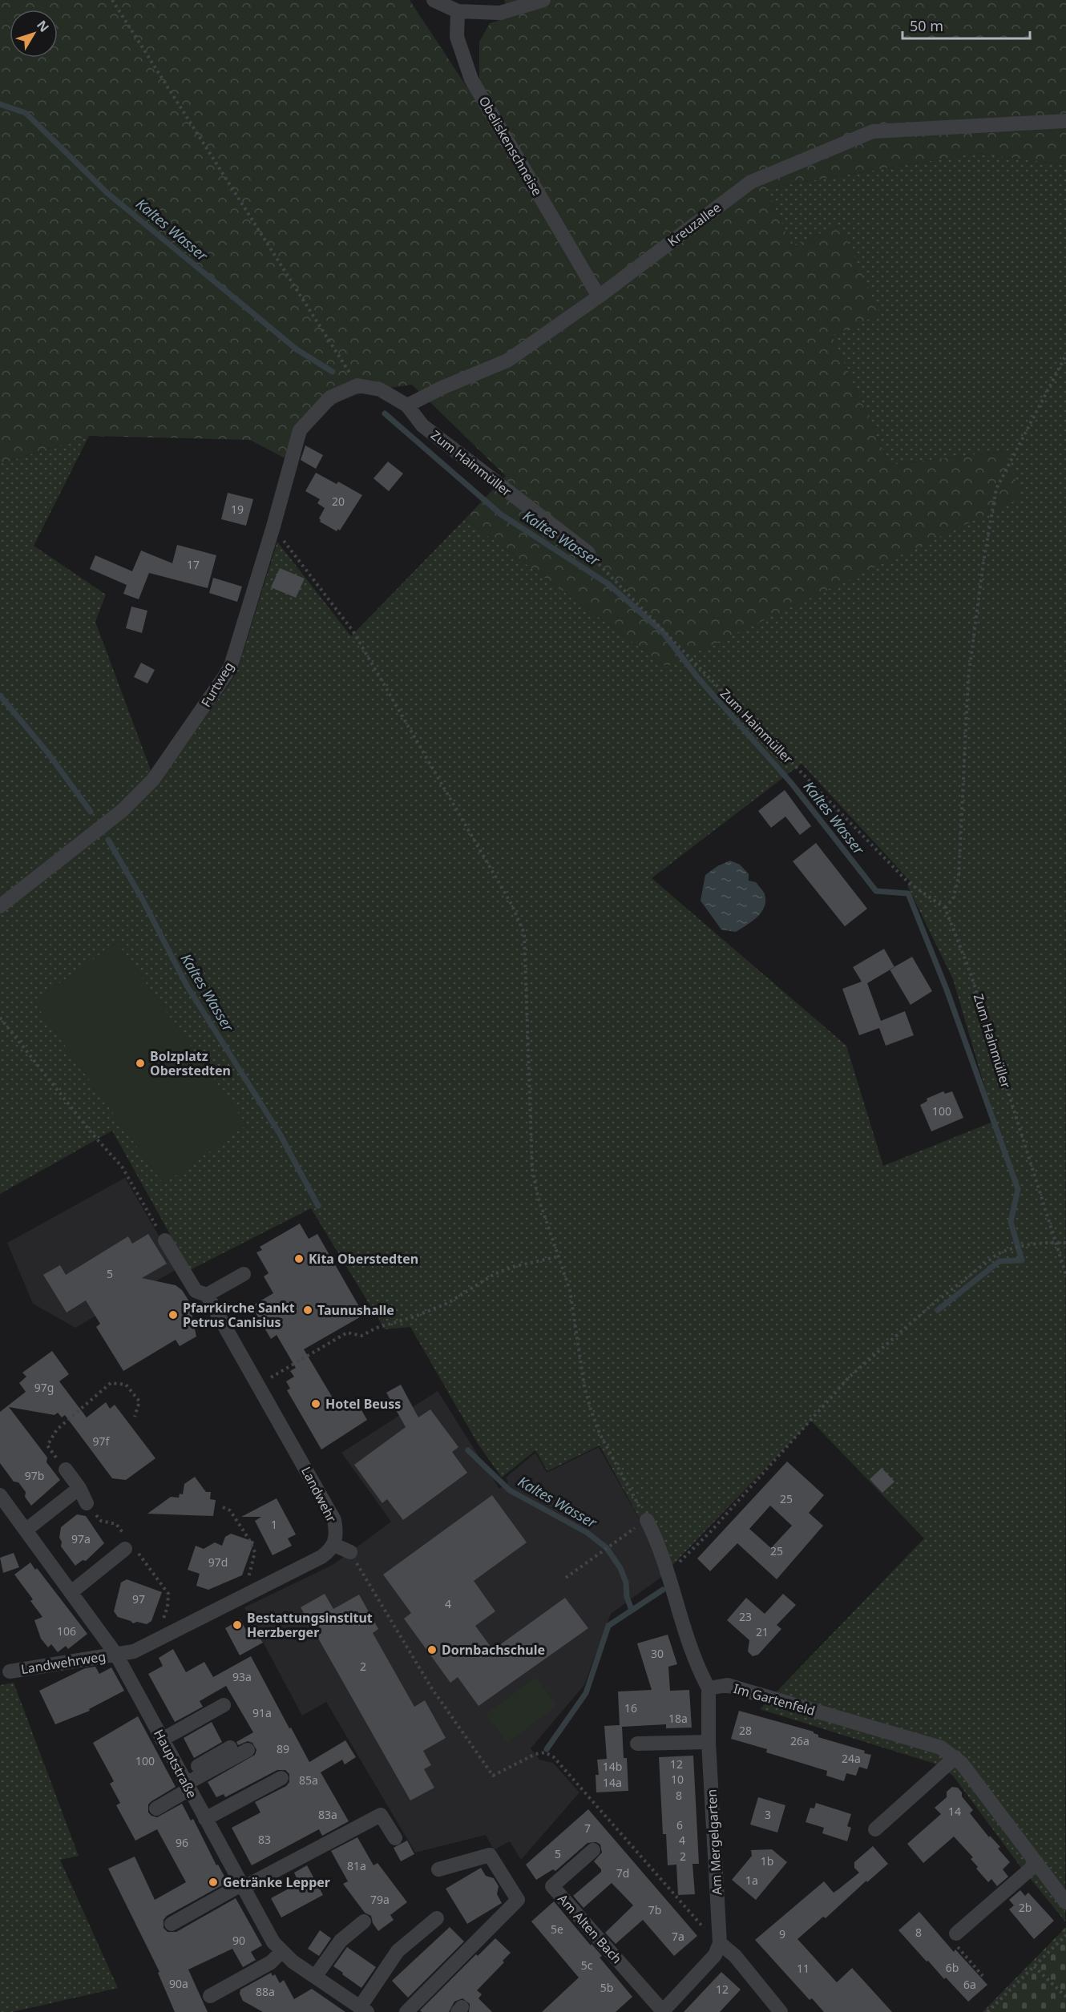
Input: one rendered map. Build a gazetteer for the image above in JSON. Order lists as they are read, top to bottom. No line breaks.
{"streets":{"street":["Obeliskenschneise","Kreuzallee","Zum Hainmüller","Furtweg","Landwehr","Landwehrweg","Im Gartenfeld","Hauptstraße","Am Mergelgarten","Am Alten Bach"]},"crossings":[["Obeliskenschneise","Kreuzallee"],["Kreuzallee","Zum Hainmüller"],["Landwehrweg","Hauptstraße"],["Im Gartenfeld","Am Mergelgarten"],["Am Mergelgarten","Am Alten Bach"]],"water":["Kaltes Wasser"],"places":["Bolzplatz Oberstedten","Kita Oberstedten","Taunushalle","Pfarrkirche Sankt Petrus Canisius","Hotel Beuss","Bestattungsinstitut Herzberger","Dornbachschule","Getränke Lepper"],"house_numbers":["20","19","17","100","5","97g","97f","97b","25","1","97a","25","97d","97","4","23","106","21","30","2","93a","16","91a","18a","28","26a","89","24a","100","12","14b","10","85a","14a","8","14","83a","3","6","7","83","4","96","5","2","1b","81a","7d","1a","79a","2b","7b","5e","8","9","7a","90","5c","6b","11","90a","6a","5b","12","88a"],"scale_bar":"50 m","north":"top right"}
